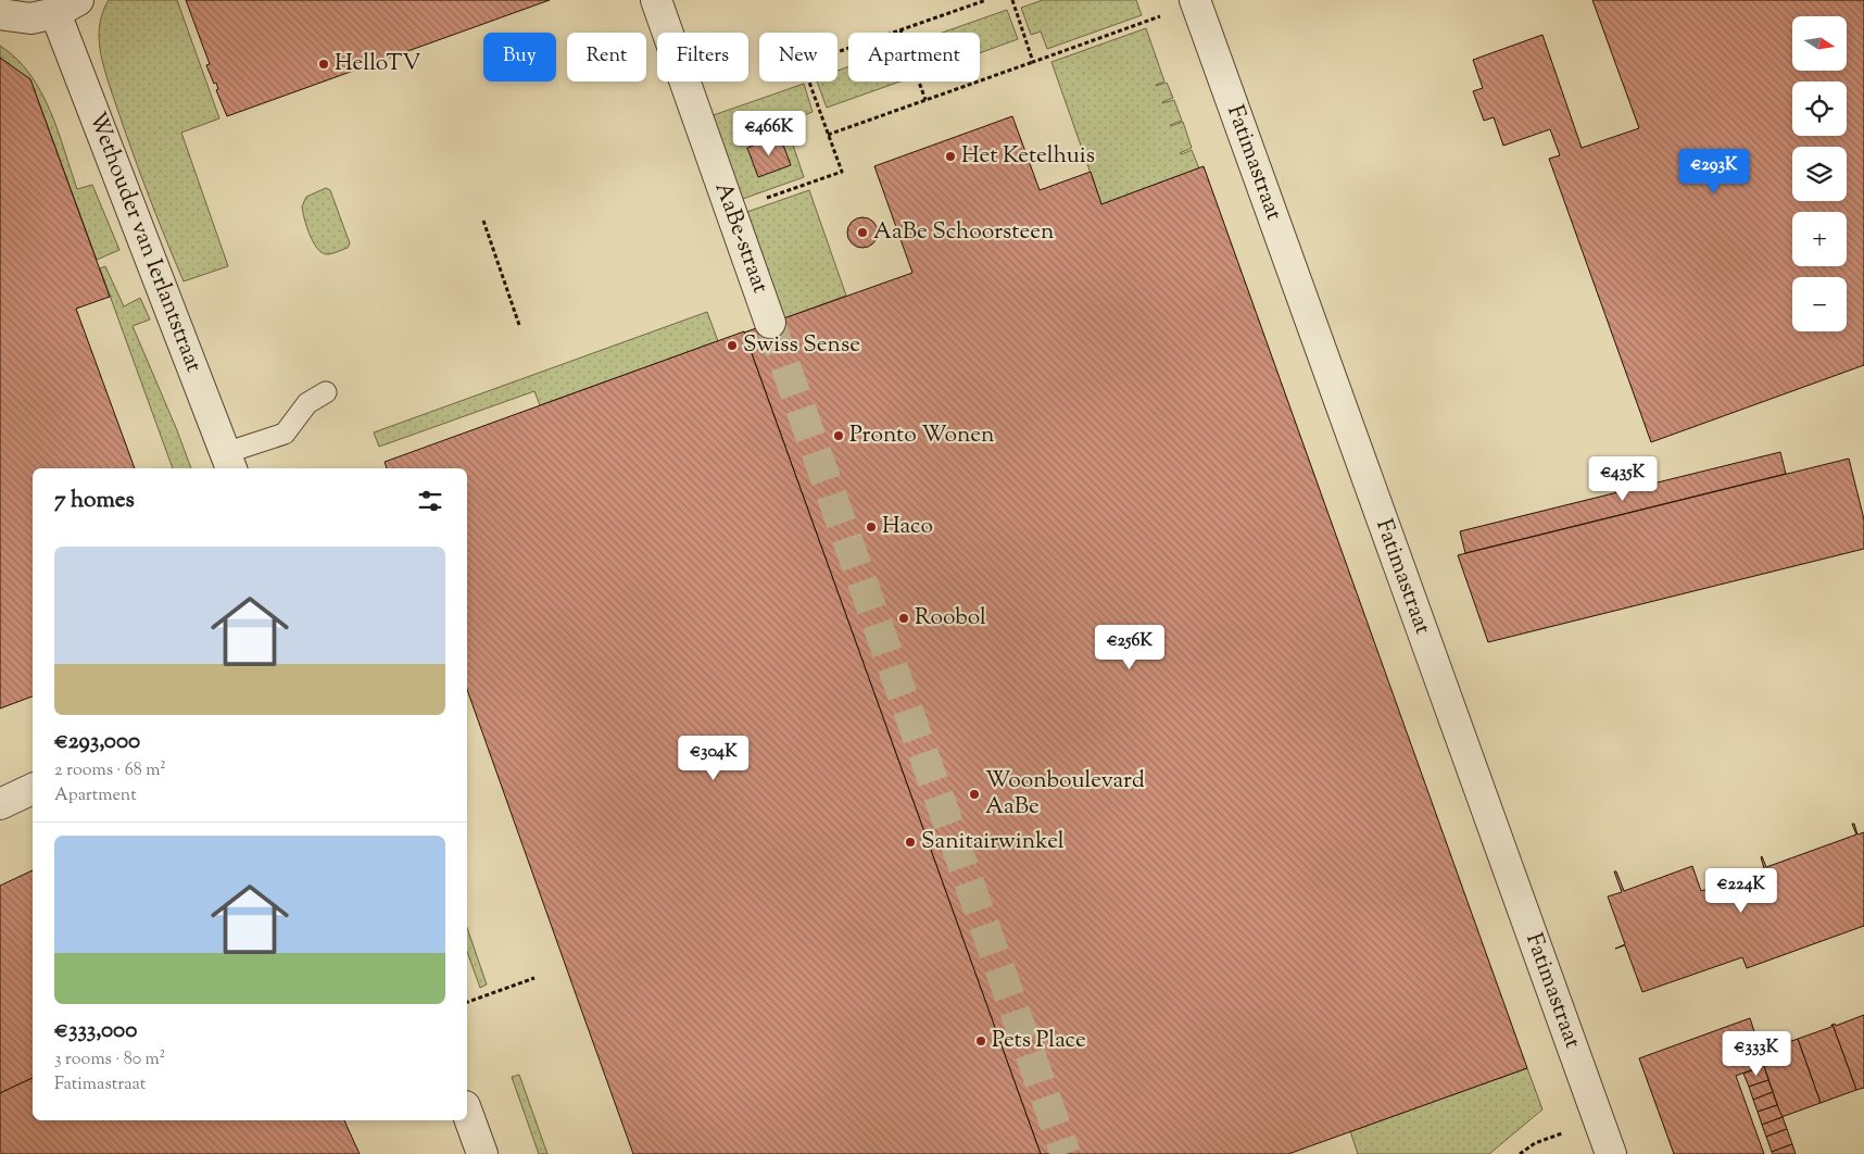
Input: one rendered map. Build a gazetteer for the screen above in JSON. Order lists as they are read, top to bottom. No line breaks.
{"streets":{"street":["Fatimastraat","AaBe-straat","Wethouder van Ierlantstraat"]},"places":["HelloTV","Het Ketelhuis","AaBe Schoorsteen","Swiss Sense","Pronto Wonen","Haco","Roobol","Woonboulevard AaBe","Sanitairwinkel","Pets Place"],"north":"right","page":{"map_buttons":["+","−"],"chip":["Buy","Rent","Filters","New","Apartment"],"price":["€466K","€293K","€435K","€256K","€304K","€224K","€333K"],"heading":"7 homes","list":[{"name":"€293,000","note":"2 rooms · 68 m² · Apartment"},{"name":"€333,000","note":"3 rooms · 80 m² · Fatimastraat"}]}}
